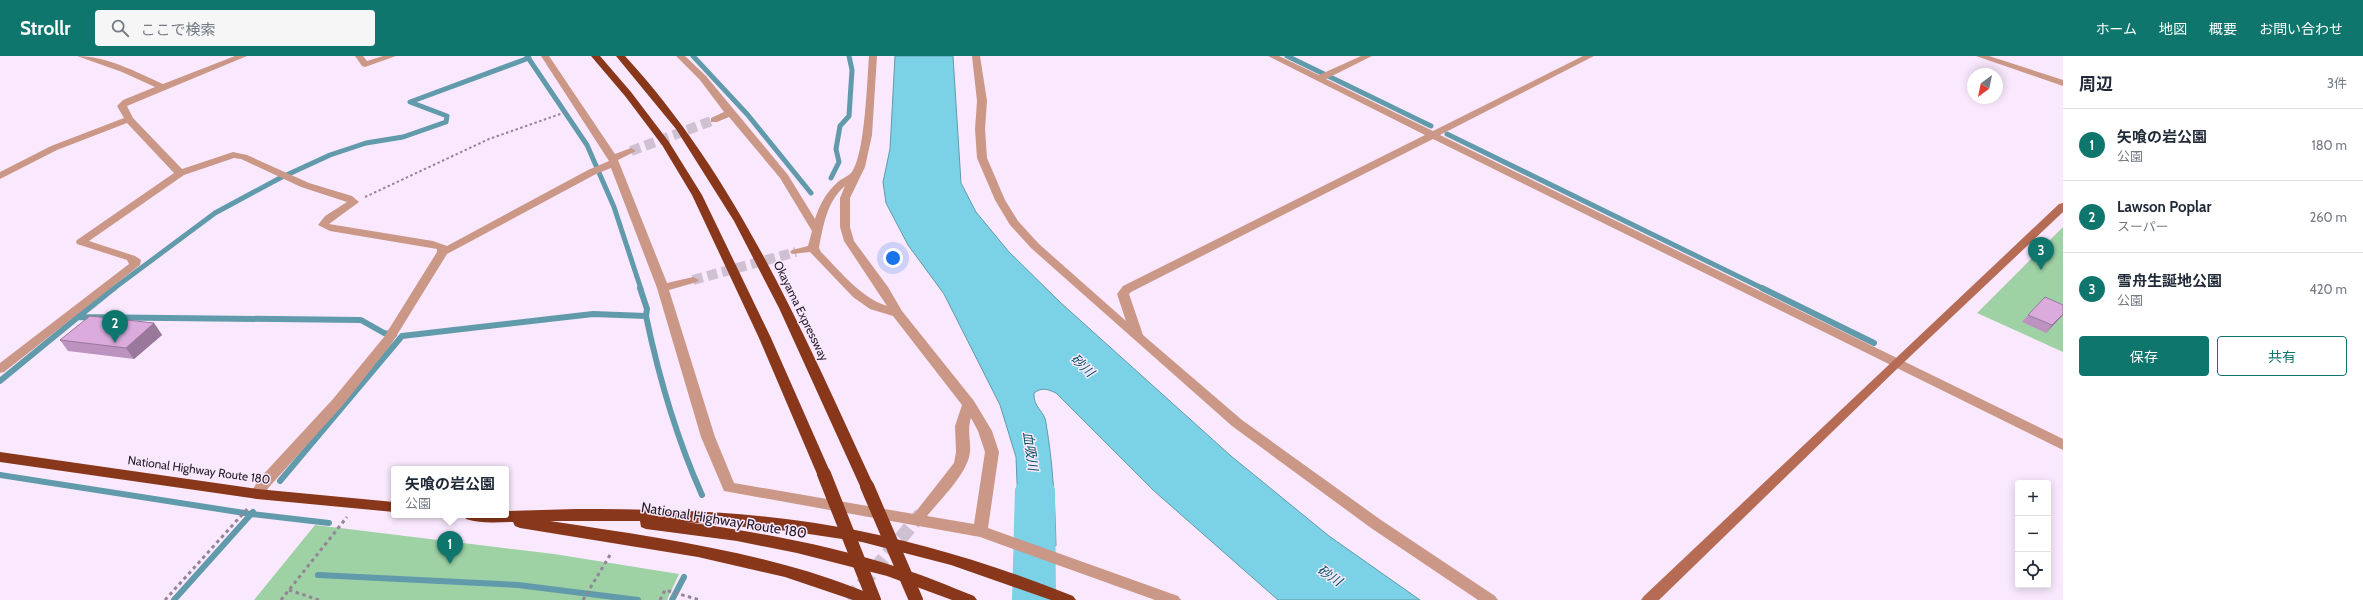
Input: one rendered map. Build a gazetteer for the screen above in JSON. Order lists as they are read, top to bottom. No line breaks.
{"streets":{"highway":["Okayama Expressway","National Highway Route 180"]},"water":["砂川","血吸川"],"north":"bottom left","page":{"header":"Strollr","search":"ここで検索","nav":["ホーム","地図","概要","お問い合わせ"],"heading":["周辺","3件"],"list":[{"mark":"1","name":"矢喰の岩公園","note":"公園","value":"180 m"},{"mark":"2","name":"Lawson Poplar","note":"スーパー","value":"260 m"},{"mark":"3","name":"雪舟生誕地公園","note":"公園","value":"420 m"}],"pins":["3","2","1"],"buttons":["保存","共有"],"popup":["矢喰の岩公園","公園"],"map_buttons":["+","−"]}}
